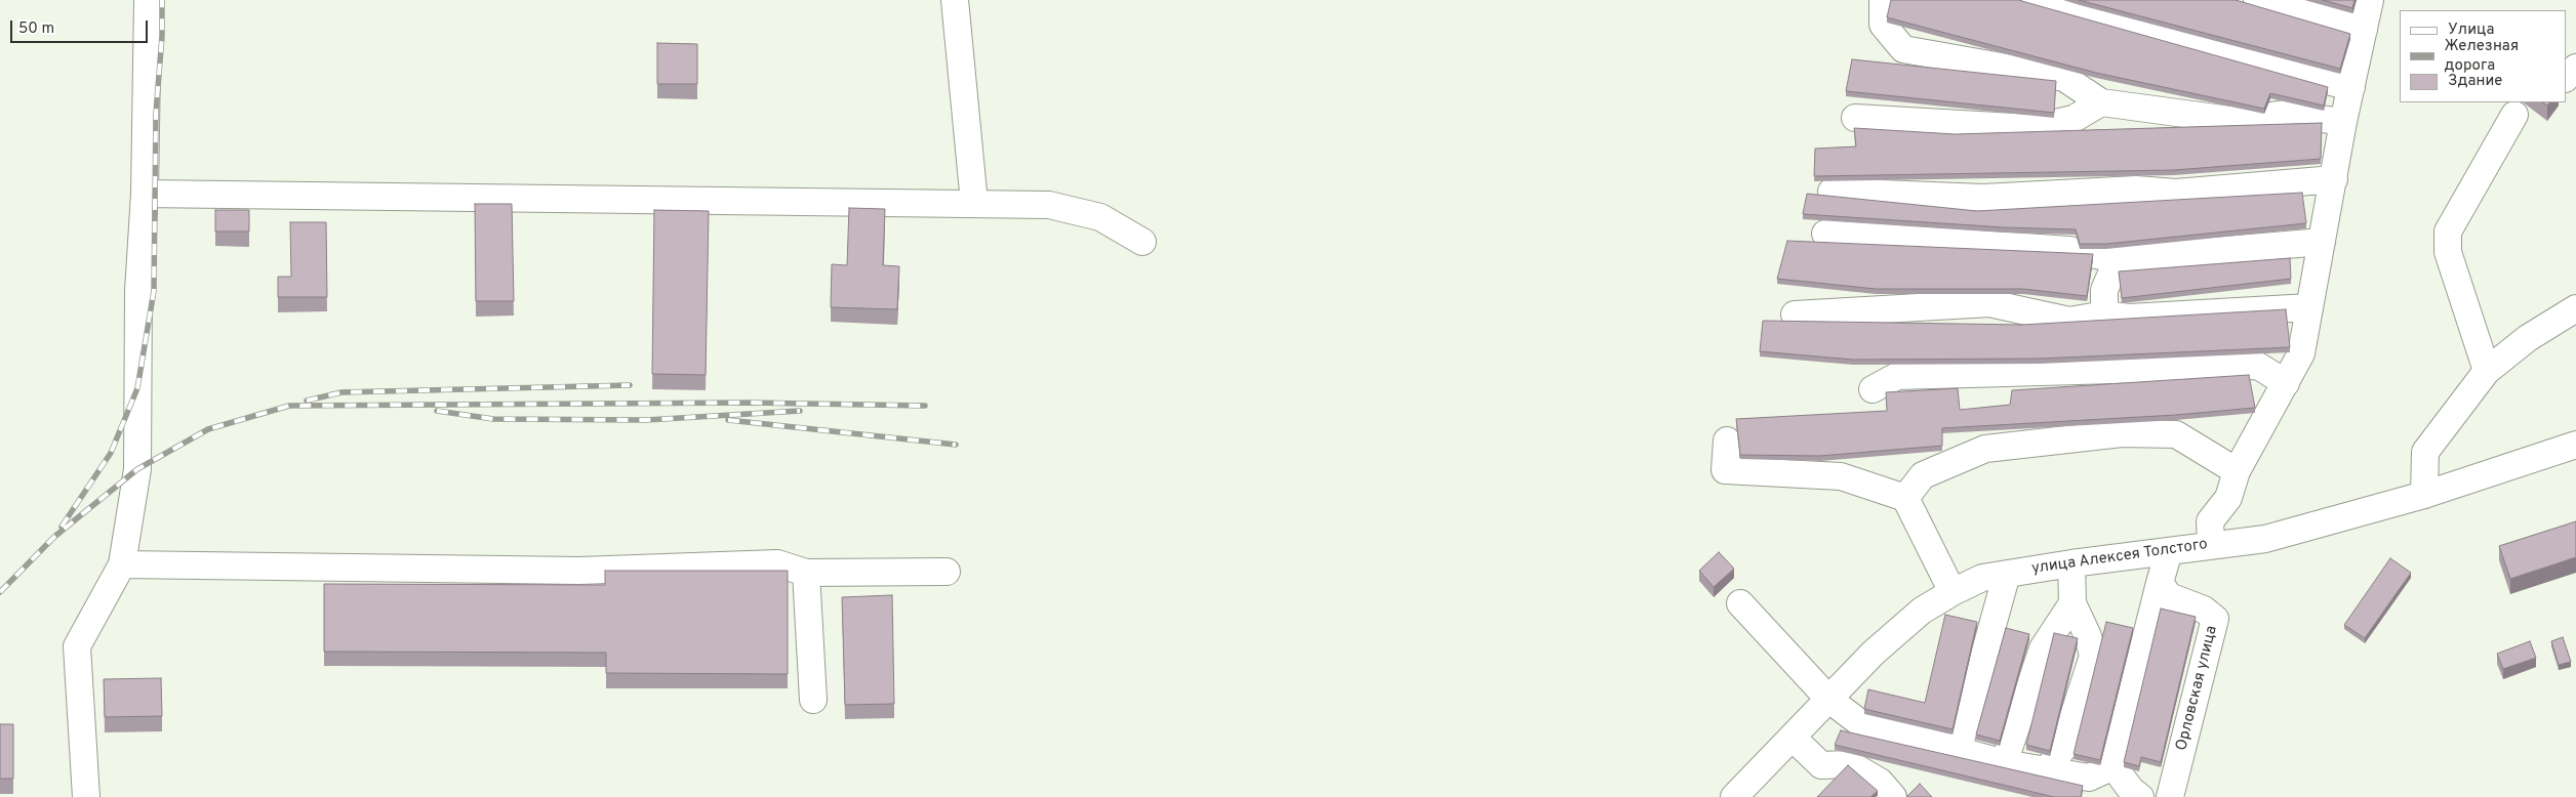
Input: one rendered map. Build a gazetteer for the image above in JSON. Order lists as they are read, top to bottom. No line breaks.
{"streets":{"street":["улица Алексея Толстого","Орловская улица"]},"legend":["Улица","Железная дорога","Здание"],"scale_bar":"50 m"}
